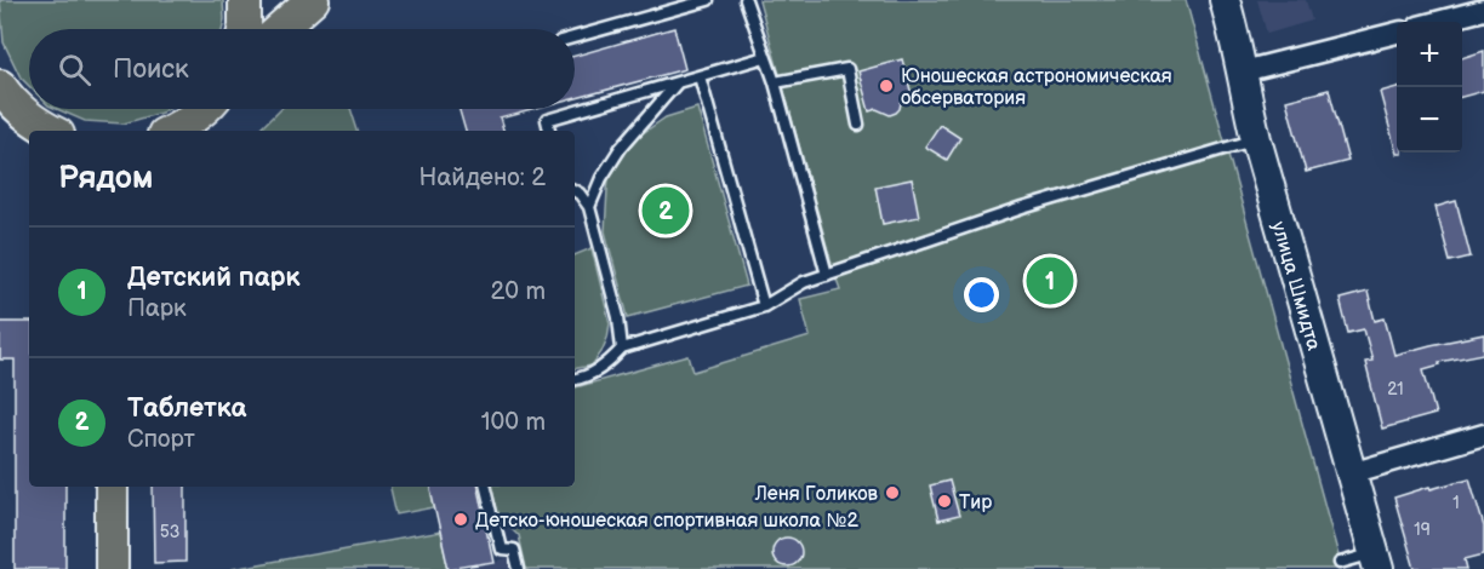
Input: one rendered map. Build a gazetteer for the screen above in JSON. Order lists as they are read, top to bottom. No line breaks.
{"streets":{"main road":["улица Шмидта"]},"places":["Юношеская астрономическая обсерватория","Леня Голиков","Тир","Детско-юношеская спортивная школа №2"],"house_numbers":["21","1","19","53"],"page":{"map_buttons":["+","−"],"search":"Поиск","heading":["Рядом","Найдено: 2"],"pins":["2","1"],"list":[{"mark":"1","name":"Детский парк","note":"Парк","value":"20 m"},{"mark":"2","name":"Таблетка","note":"Спорт","value":"100 m"}]}}
